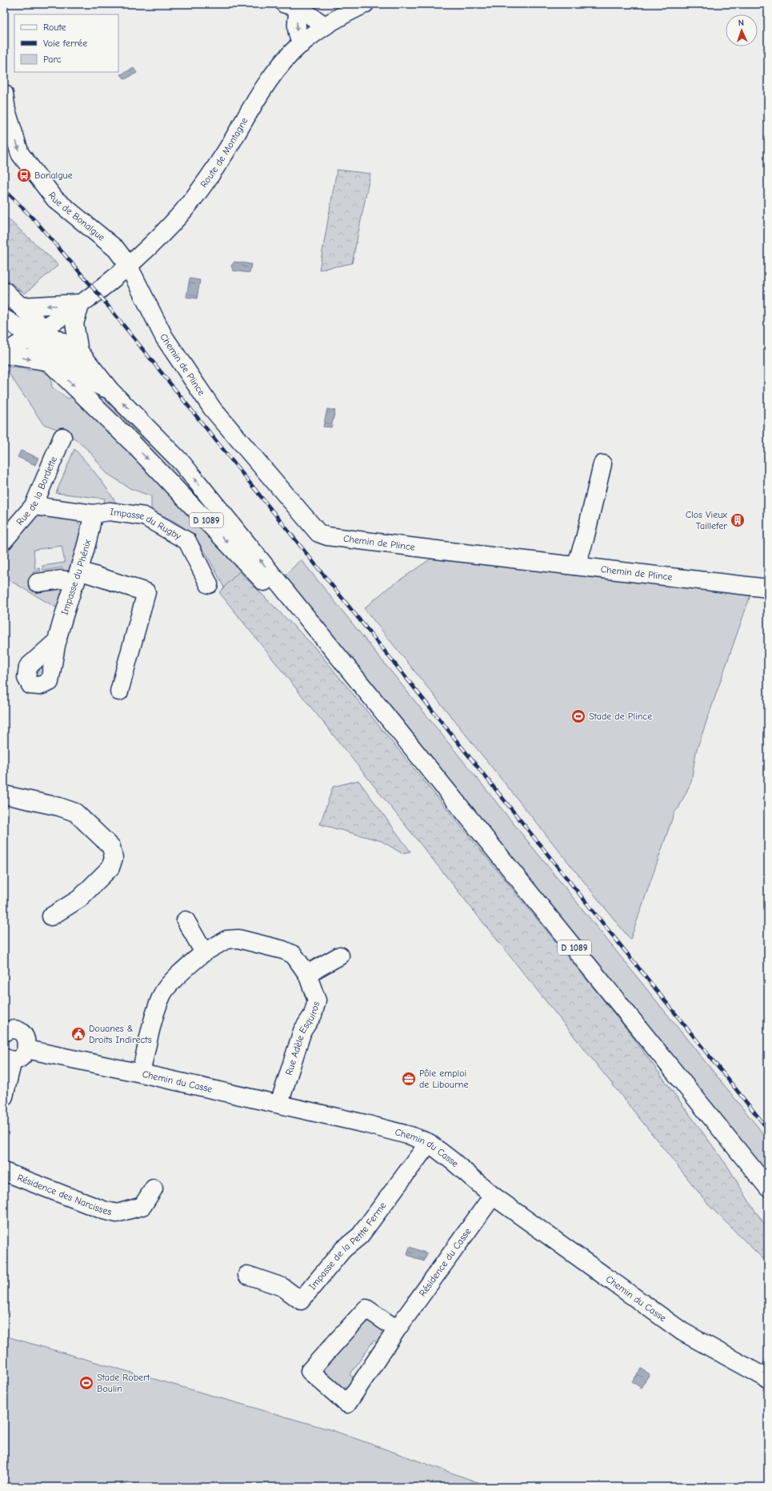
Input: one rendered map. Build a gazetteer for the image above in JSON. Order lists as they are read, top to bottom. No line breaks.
{"streets":{"street":["Route de Montagne","Rue de Bonalgue","Chemin de Plince","Rue de la Bordette","D 1089","Impasse du Rugby","Impasse du Phénix","Rue Adèle Esquiros","Chemin du Casse","Résidence des Narcisses","Impasse de la Petite Ferme","Résidence du Casse"]},"crossings":[["Route de Montagne","Rue de Bonalgue"],["Route de Montagne","Chemin de Plince"],["Route de Montagne","D 1089"],["Rue de Bonalgue","Chemin de Plince"],["Rue de la Bordette","Impasse du Rugby"],["Impasse du Rugby","Impasse du Phénix"],["Rue Adèle Esquiros","Chemin du Casse"],["Chemin du Casse","Impasse de la Petite Ferme"],["Chemin du Casse","Résidence du Casse"]],"one_way":["Rue de Bonalgue"],"places":{"bus stop":["Bonalgue"],"building":["Clos Vieux Taillefer"],"sports":["Stade de Plince","Stade Robert Boulin"],"public building":["Douanes & Droits Indirects"],"office":["Pôle emploi de Libourne"]},"legend":["Route","Voie ferrée","Parc"],"north":"top"}
